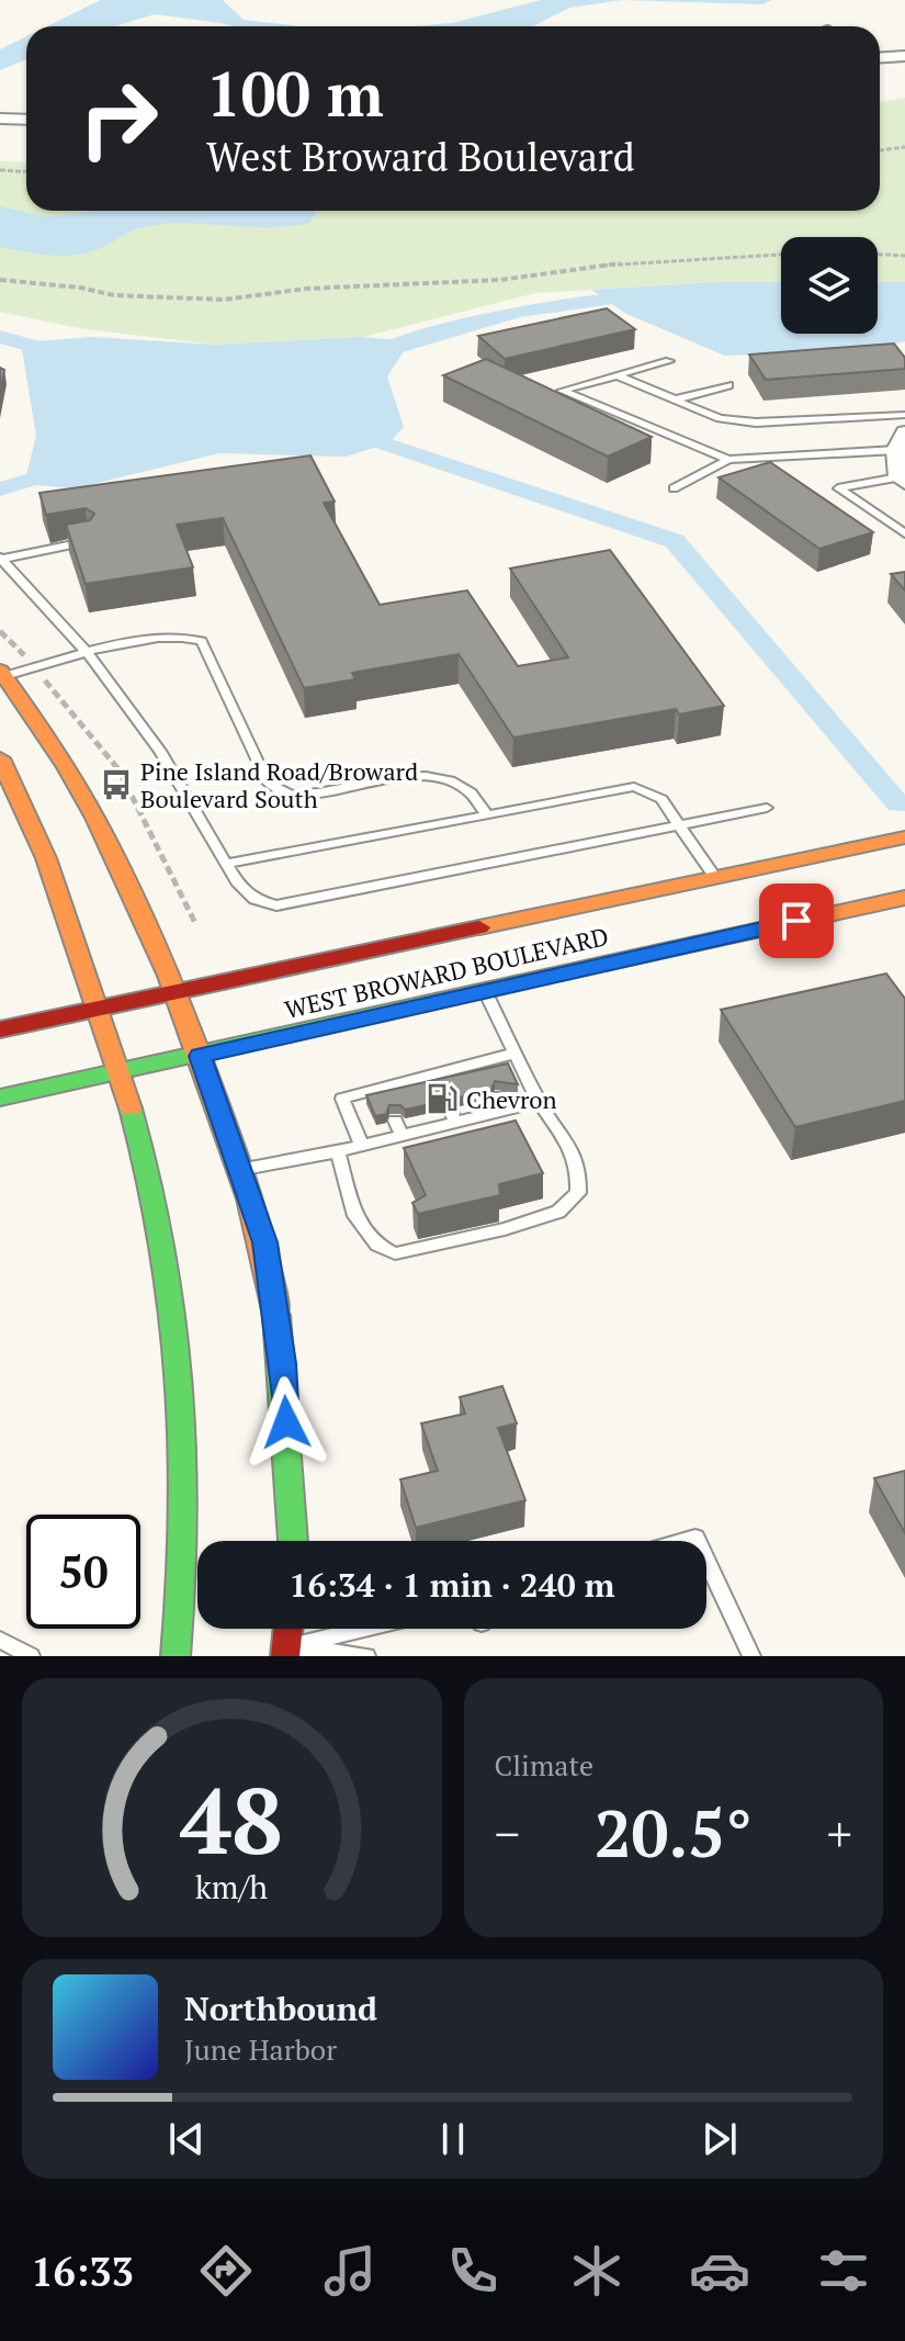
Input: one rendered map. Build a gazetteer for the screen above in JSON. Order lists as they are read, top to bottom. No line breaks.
{"streets":{"main road":["WEST BROWARD BOULEVARD"]},"places":{"bus stop":["Pine Island Road/Broward Boulevard South"],"fuel station":["Chevron"]},"page":{"turn":["100 m","West Broward Boulevard"],"limit":"50","trip":"16:34 · 1 min · 240 m","tile":"Climate","heat":["−","20.5°","+"],"song":["Northbound","June Harbor"],"tabs":"16:33","gauge":["48","km/h"]}}
